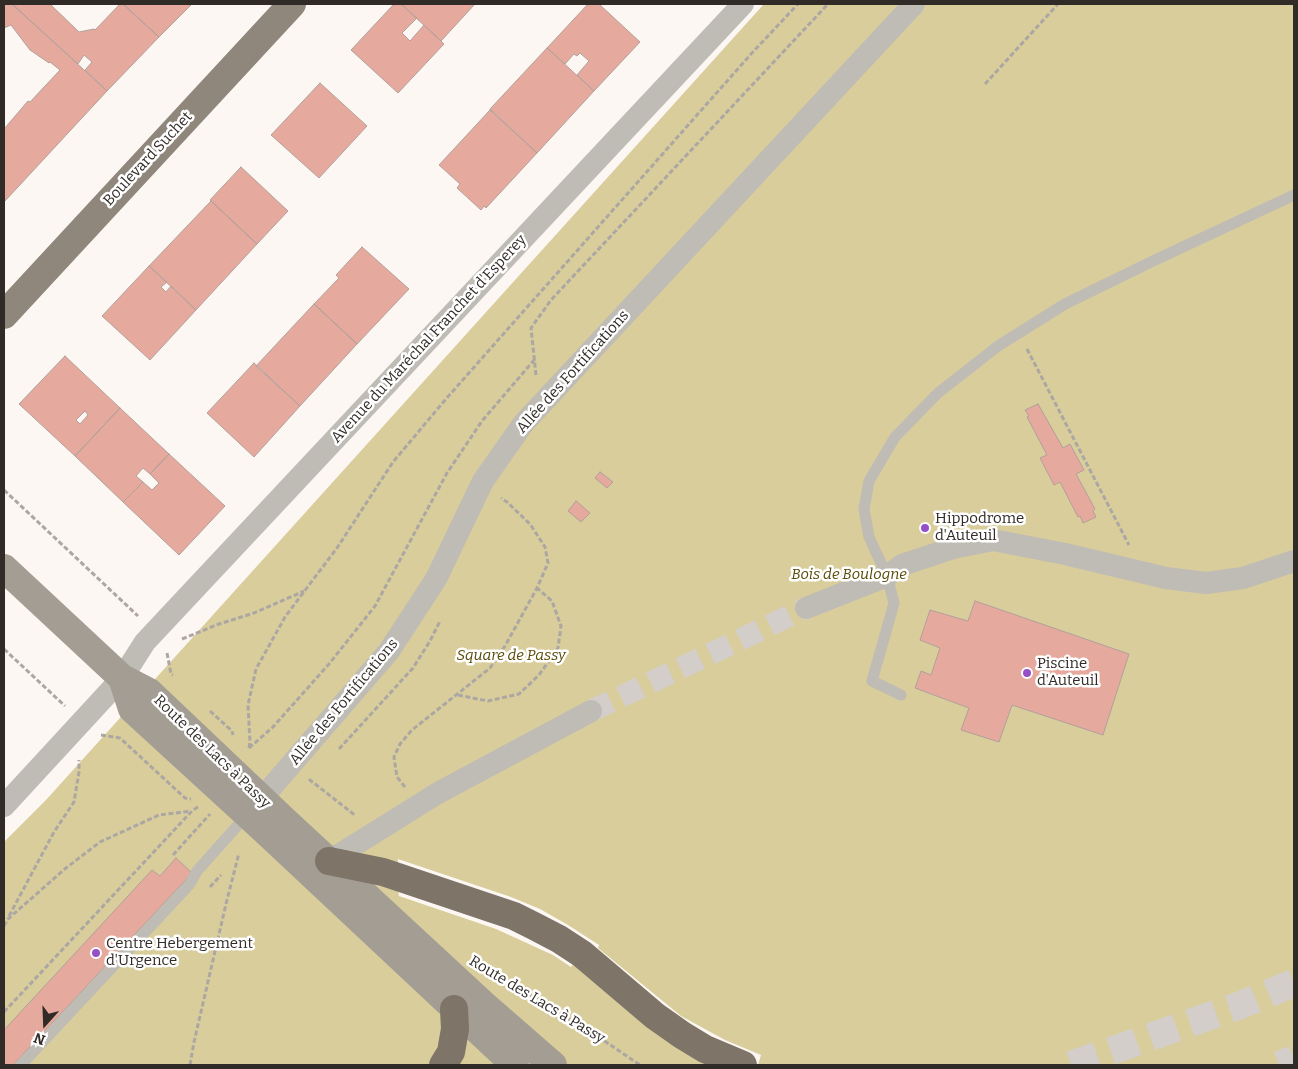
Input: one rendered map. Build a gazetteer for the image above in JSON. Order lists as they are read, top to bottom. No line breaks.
{"streets":{"main road":["Boulevard Suchet","Route des Lacs à Passy"],"street":["Avenue du Maréchal Franchet d'Esperey","Allée des Fortifications"]},"crossings":[["Avenue du Maréchal Franchet d'Esperey","Route des Lacs à Passy"],["Allée des Fortifications","Route des Lacs à Passy"]],"parks":["Bois de Boulogne","Square de Passy"],"places":["Hippodrome d'Auteuil","Piscine d'Auteuil","Centre Hebergement d'Urgence"],"north":"bottom"}
